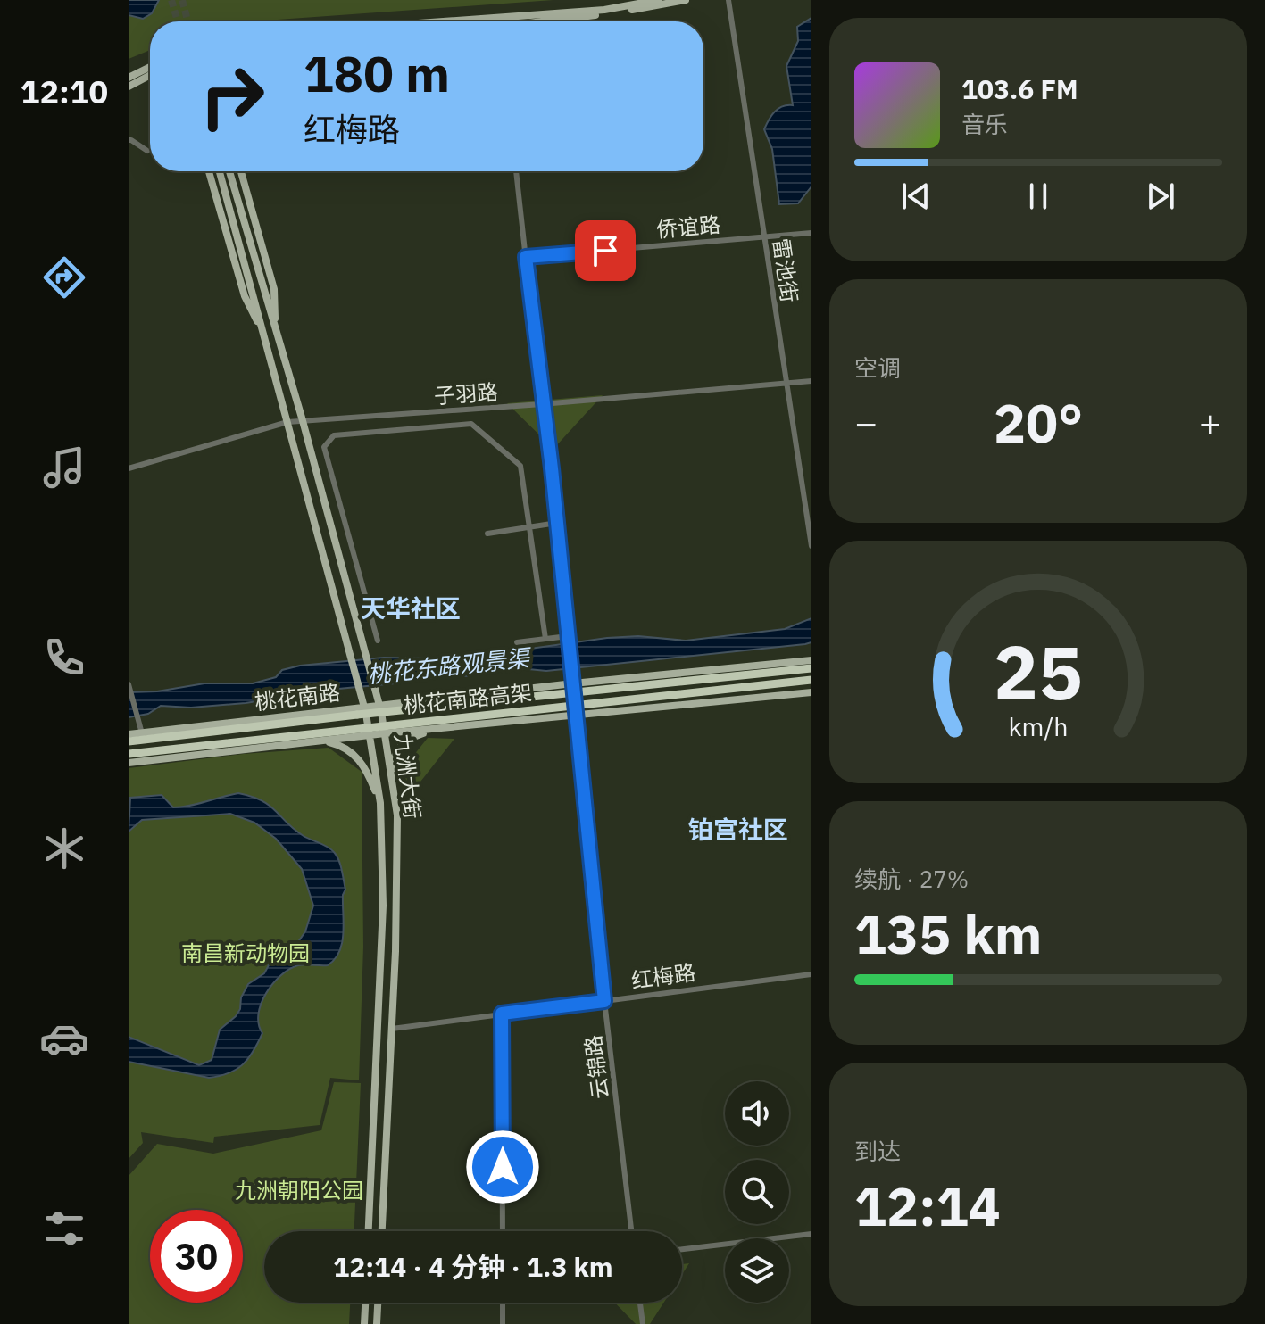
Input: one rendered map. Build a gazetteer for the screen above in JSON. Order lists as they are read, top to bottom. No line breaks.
{"streets":{"highway":["桃花南路高架"],"main road":["桃花南路","九洲大街"],"street":["侨谊路","雷池街","子羽路","红梅路","云锦路"]},"crossings":[["侨谊路","雷池街"],["侨谊路","云锦路"],["雷池街","子羽路"],["子羽路","九洲大街"],["子羽路","云锦路"],["桃花南路","九洲大街"],["桃花南路","云锦路"],["九洲大街","红梅路"],["红梅路","云锦路"]],"districts":["天华社区","铂宫社区"],"water":["桃花东路观景渠"],"parks":["南昌新动物园","九洲朝阳公园"],"page":{"tabs":"12:10","turn":["180 m","红梅路"],"song":["103.6 FM","音乐"],"tile":["空调",["续航 · 27%","135 km"],["到达","12:14"]],"heat":["−","20°","+"],"limit":"30","trip":"12:14 · 4 分钟 · 1.3 km","gauge":["25","km/h"]}}
